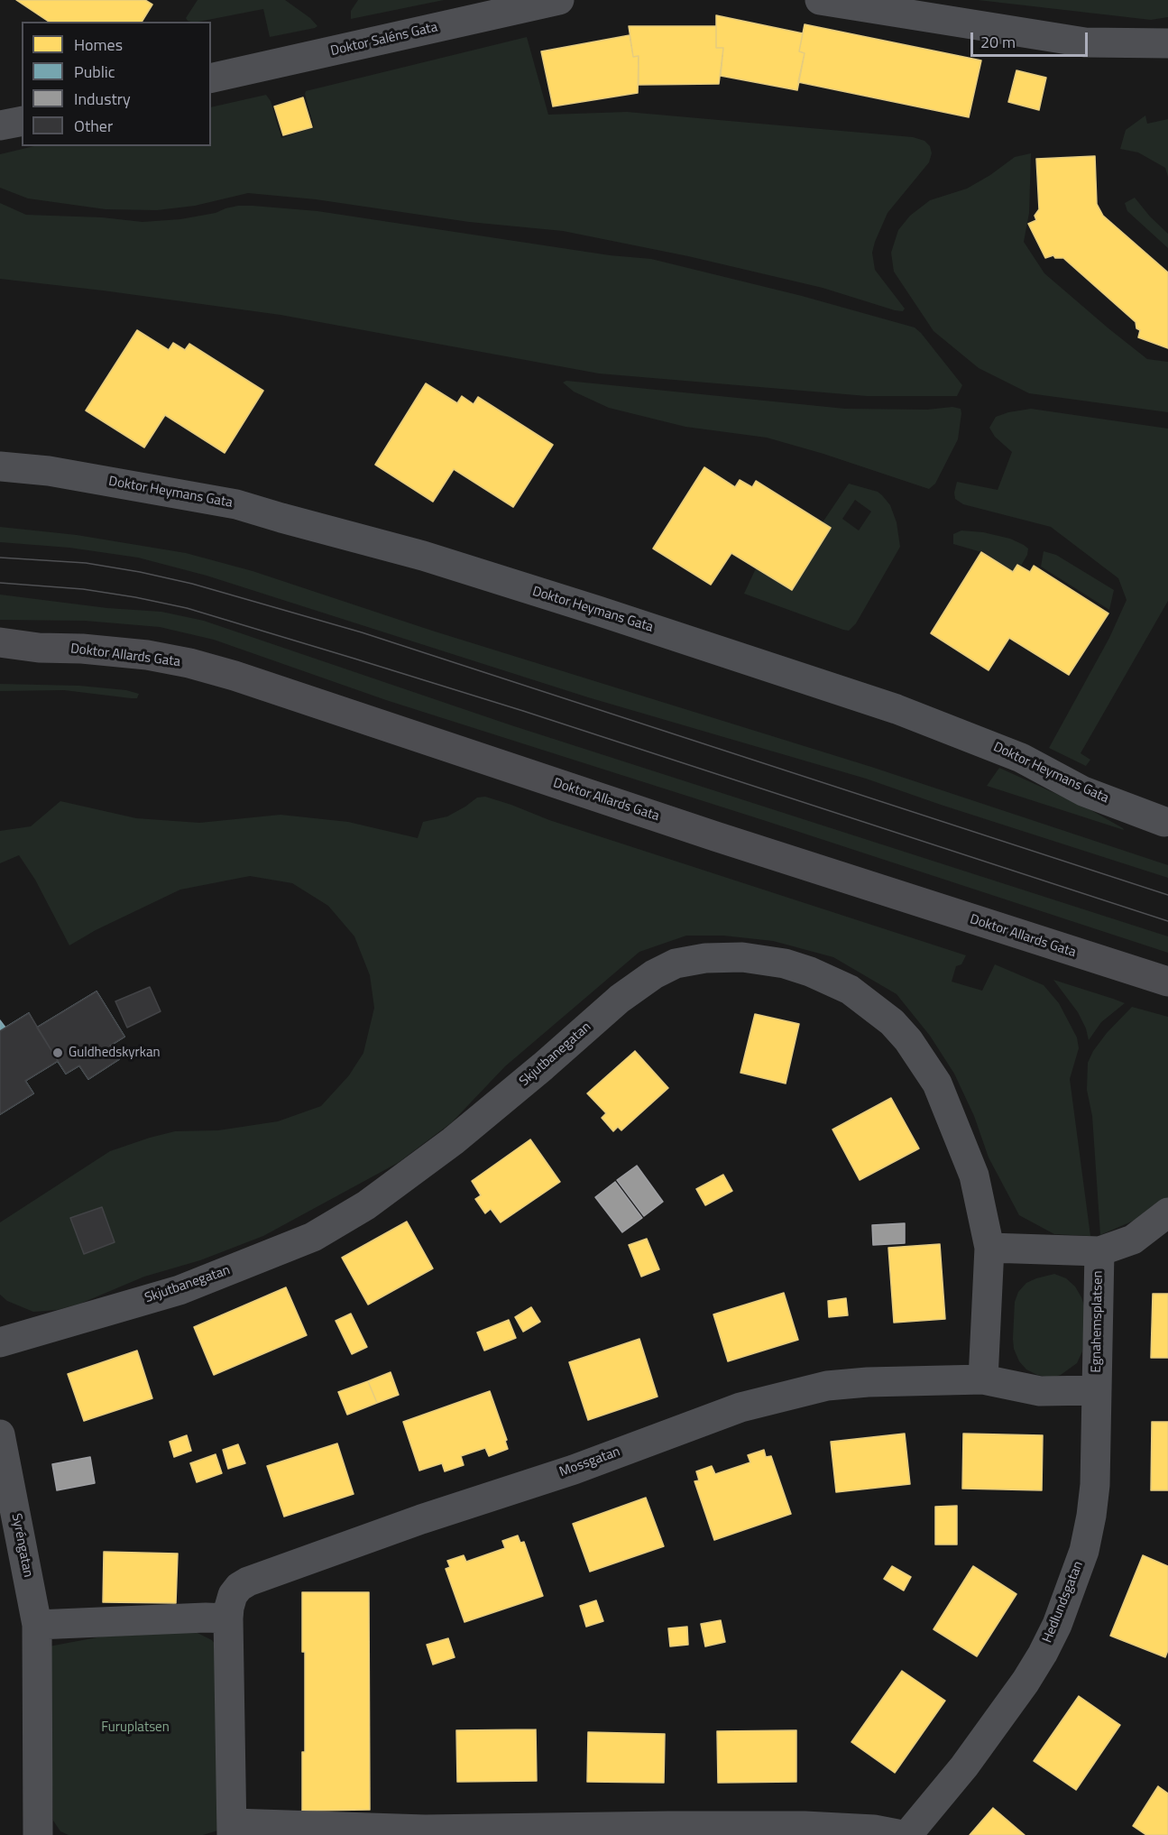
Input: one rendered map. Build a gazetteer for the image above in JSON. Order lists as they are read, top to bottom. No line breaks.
{"streets":{"street":["Doktor Saléns Gata","Doktor Heymans Gata","Doktor Allards Gata","Skjutbanegatan","Egnahemsplatsen","Mossgatan","Syréngatan","Hedlundsgatan"]},"crossings":[["Skjutbanegatan","Egnahemsplatsen"],["Egnahemsplatsen","Mossgatan"],["Egnahemsplatsen","Hedlundsgatan"]],"parks":["Furuplatsen"],"places":["Guldhedskyrkan"],"legend":["Homes","Public","Industry","Other"],"scale_bar":"20 m"}
